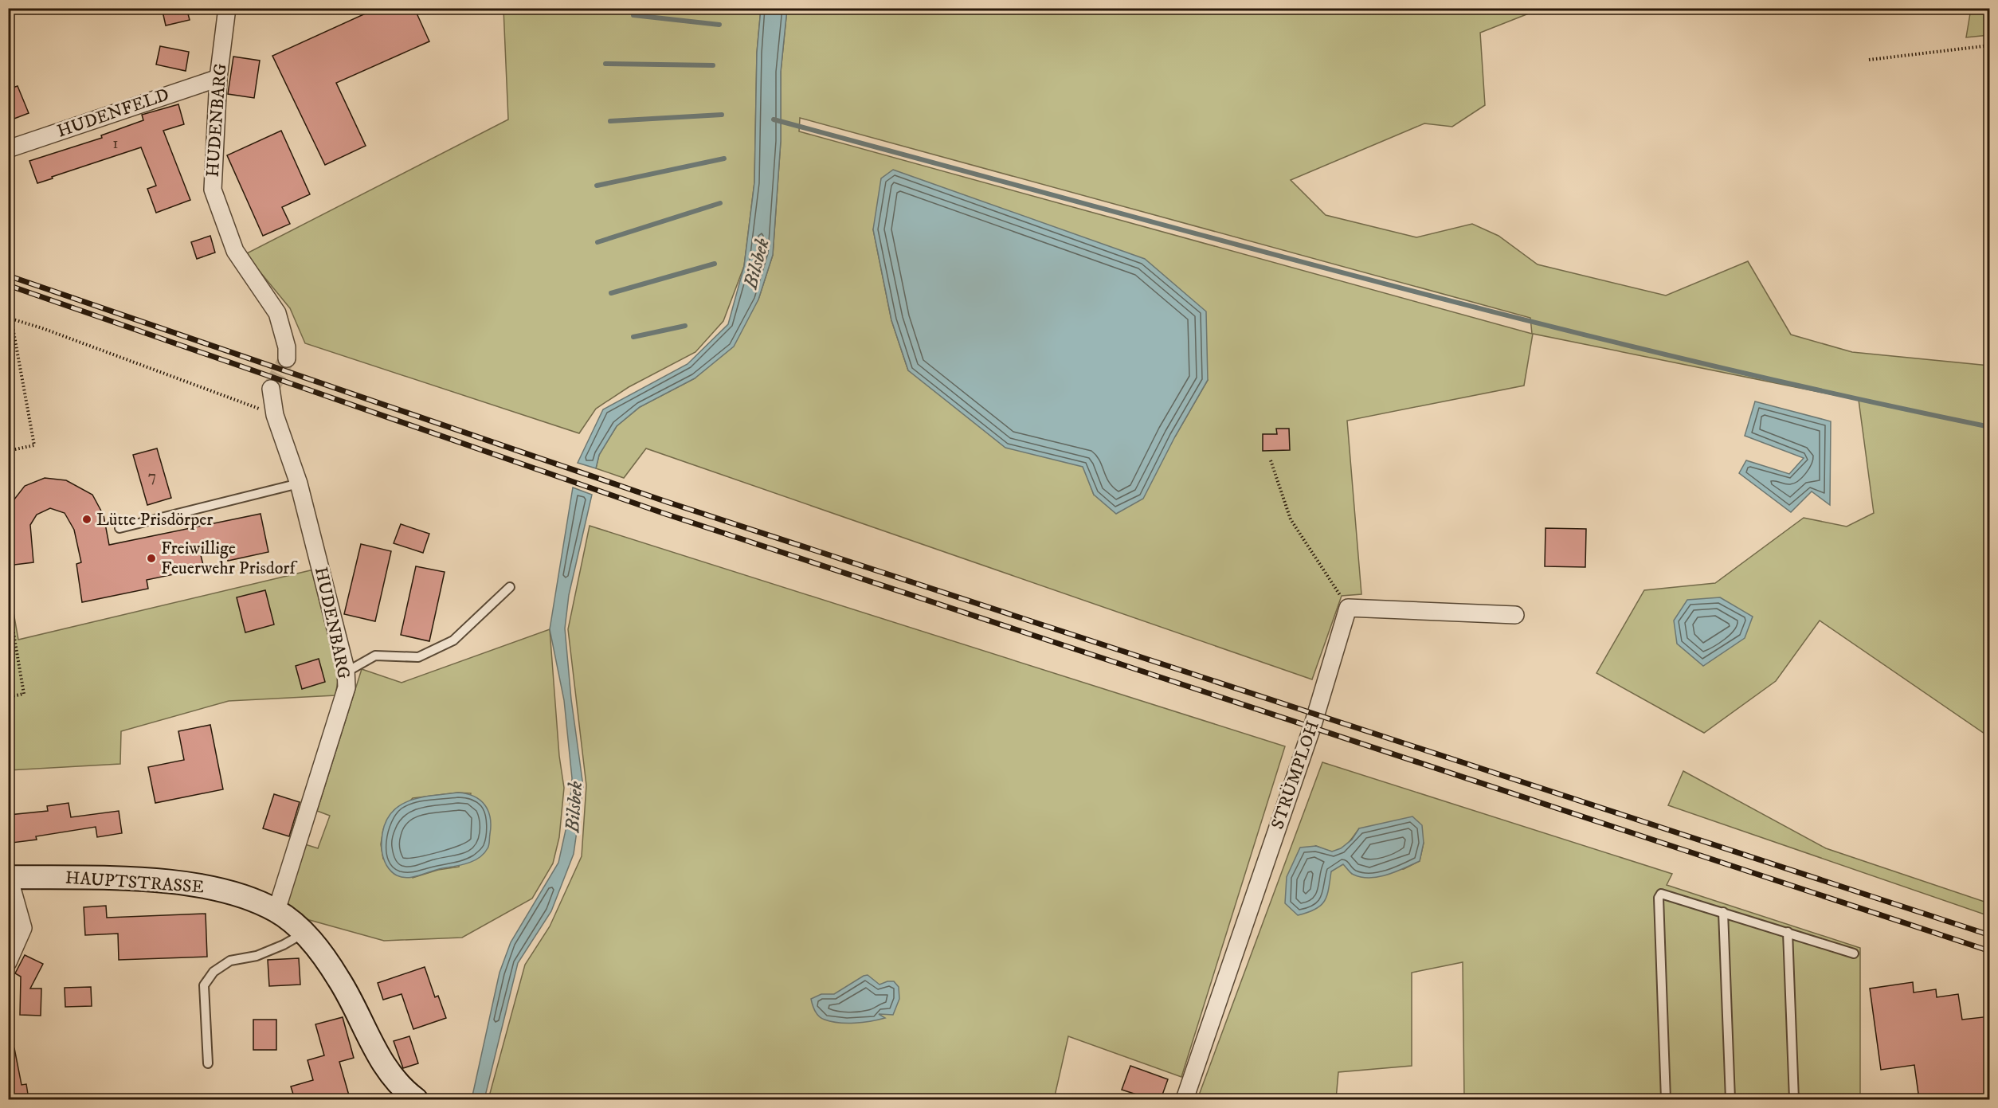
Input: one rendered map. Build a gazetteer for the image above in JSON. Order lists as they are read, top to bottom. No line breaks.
{"streets":{"main road":["HAUPTSTRASSE"],"street":["HUDENFELD","HUDENBARG","STRÜMPLOH"]},"crossings":[["HUDENFELD","HUDENBARG"],["HUDENBARG","HAUPTSTRASSE"]],"water":["Bilsbek"],"places":["Lütte Prisdörper","Freiwillige Feuerwehr Prisdorf"],"house_numbers":["1","7"]}
